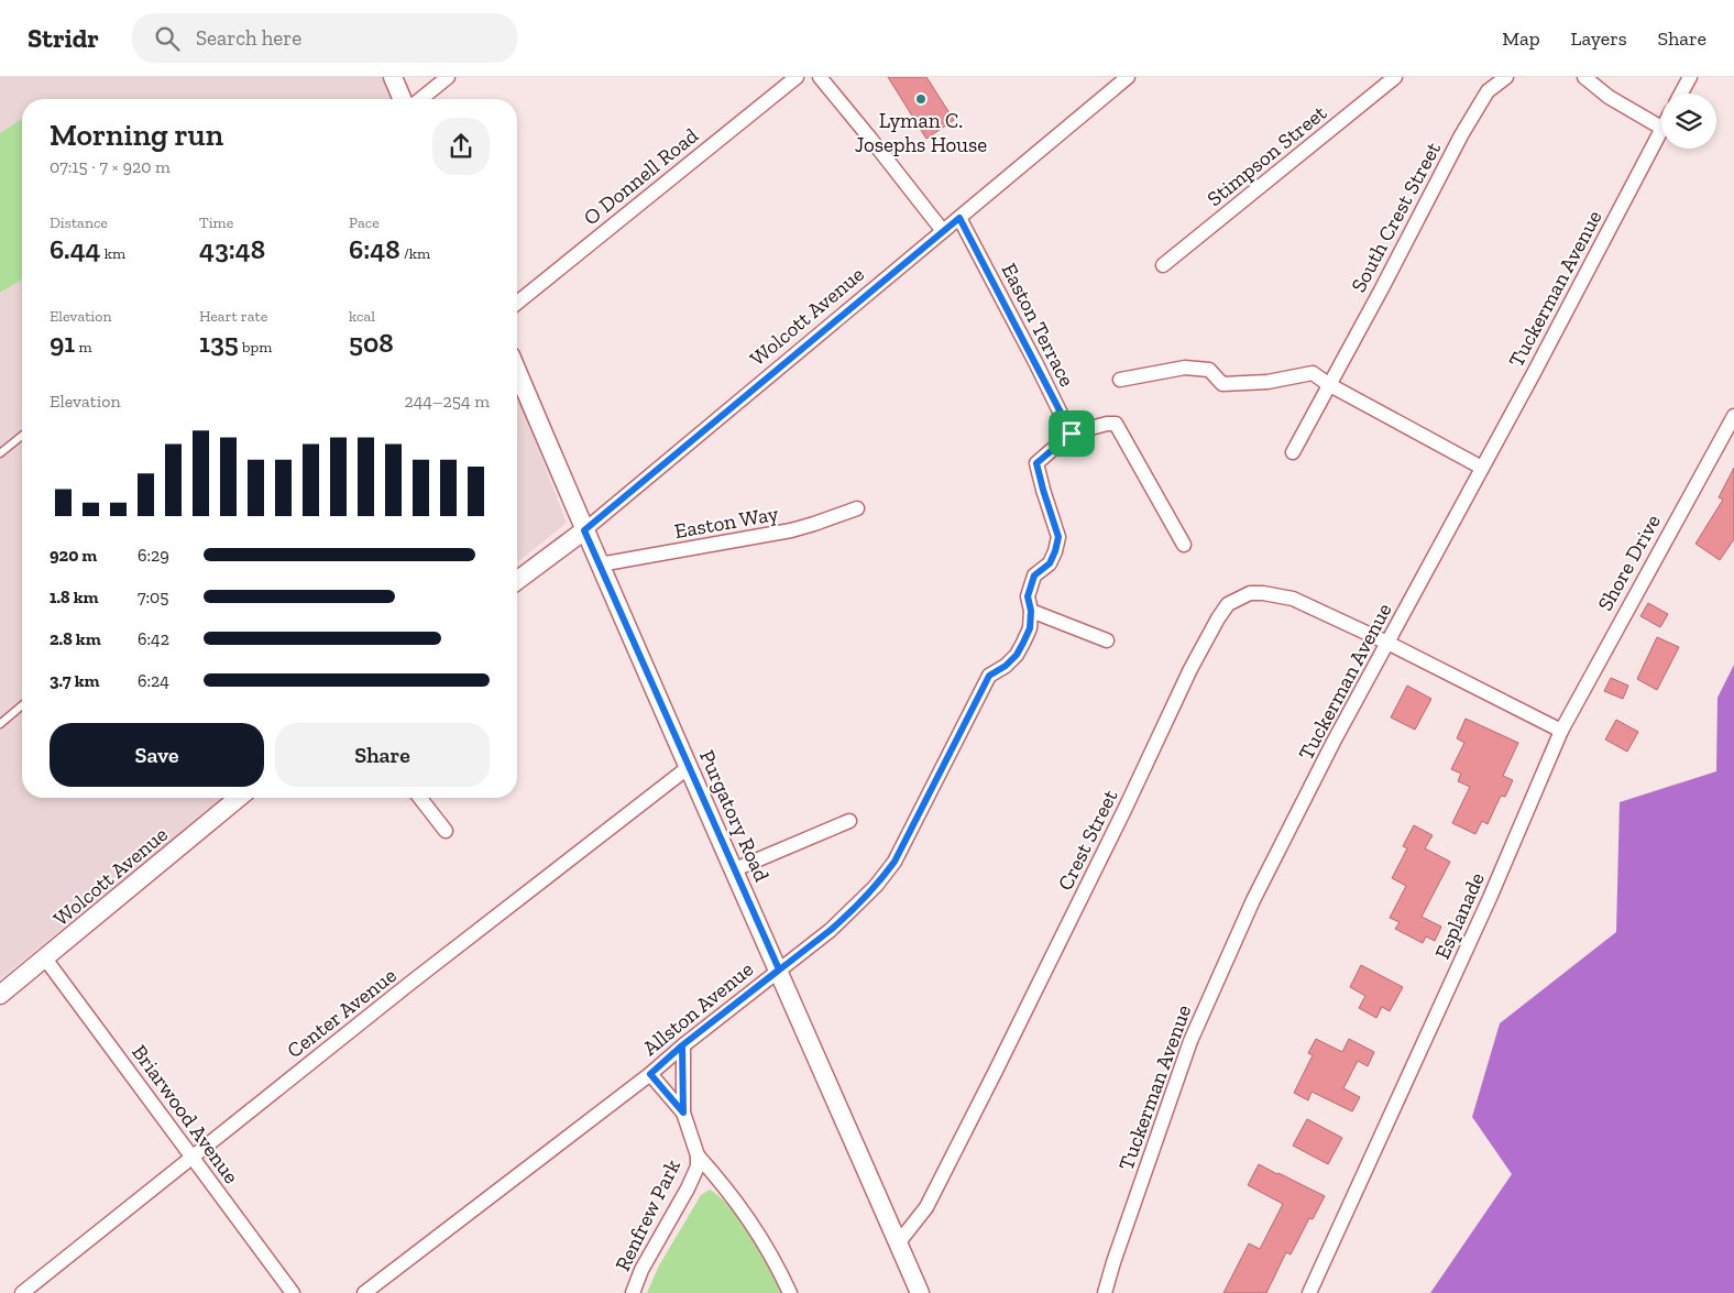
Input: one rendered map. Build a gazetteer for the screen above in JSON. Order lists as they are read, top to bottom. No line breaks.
{"streets":{"street":["Stimpson Street","O Donnell Road","South Crest Street","Tuckerman Avenue","Wolcott Avenue","Easton Terrace","Easton Way","Shore Drive","Purgatory Road","Crest Street","Esplanade","Allston Avenue","Center Avenue","Briarwood Avenue","Renfrew Park"]},"crossings":[["Tuckerman Avenue","Crest Street"],["Wolcott Avenue","Easton Terrace"],["Wolcott Avenue","Purgatory Road"],["Wolcott Avenue","Briarwood Avenue"],["Easton Terrace","Allston Avenue"],["Easton Way","Purgatory Road"],["Shore Drive","Esplanade"],["Purgatory Road","Crest Street"],["Purgatory Road","Allston Avenue"],["Purgatory Road","Center Avenue"],["Allston Avenue","Renfrew Park"],["Center Avenue","Briarwood Avenue"]],"places":["Lyman C. Josephs House"],"page":{"header":"Stridr","search":"Search here","nav":["Map","Layers","Share"],"heading":["Morning run","07:15 · 7 × 920 m"],"stats":[["Distance","6.44 km"],["Time","43:48"],["Pace","6:48 /km"],["Elevation","91 m"],["Heart rate","135 bpm"],["kcal","508"]],"chart":["Elevation","244–254 m"],"list":[{"name":"920 m","note":"6:29"},{"name":"1.8 km","note":"7:05"},{"name":"2.8 km","note":"6:42"},{"name":"3.7 km","note":"6:24"}],"buttons":["Save","Share"]}}
